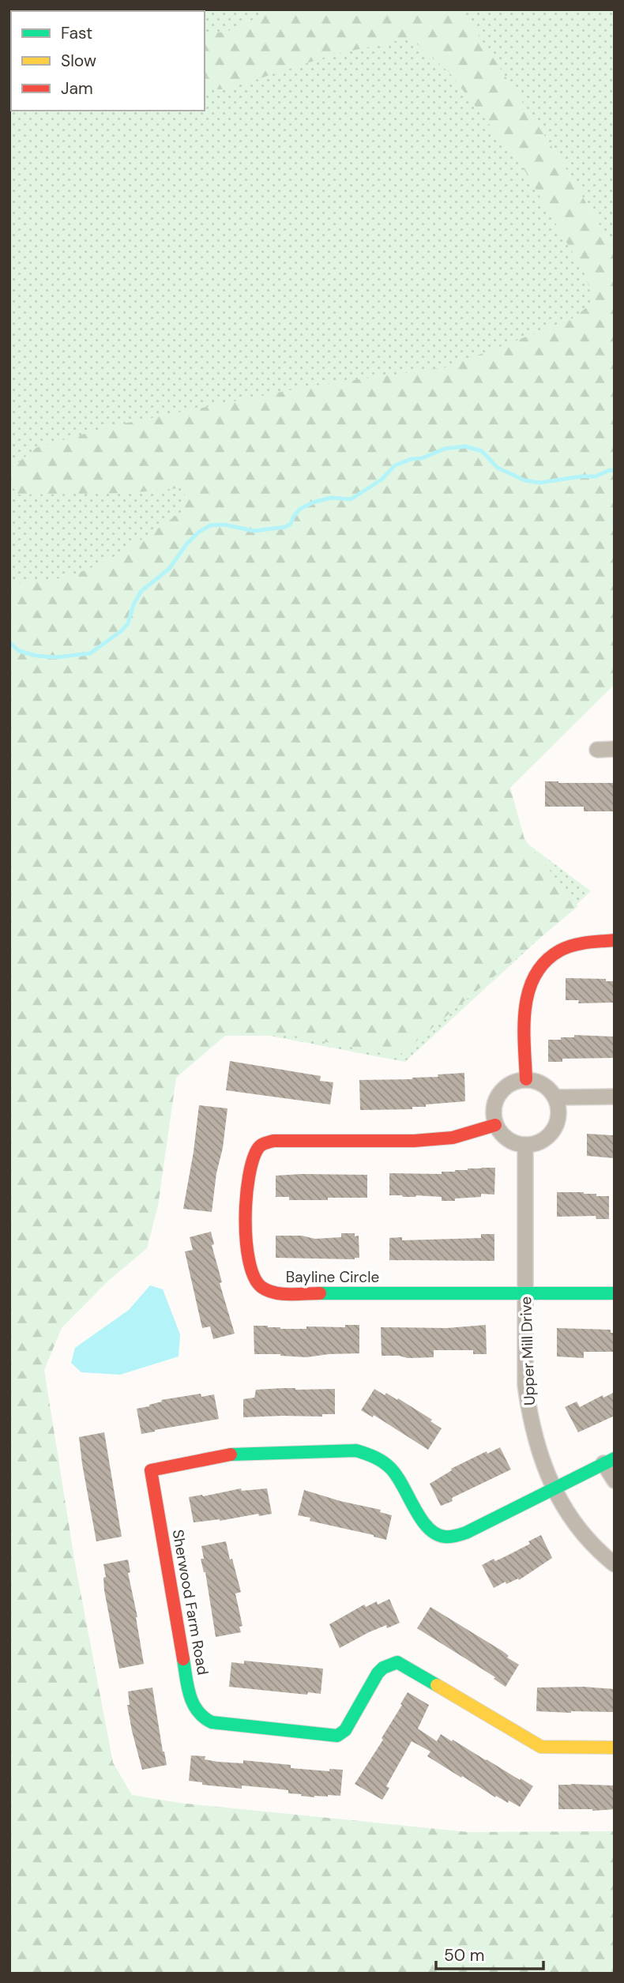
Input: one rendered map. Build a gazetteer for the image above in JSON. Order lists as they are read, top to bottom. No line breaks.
{"streets":{"street":["Bayline Circle","Upper Mill Drive","Sherwood Farm Road"]},"crossings":[["Bayline Circle","Upper Mill Drive"],["Upper Mill Drive","Sherwood Farm Road"]],"legend":["Fast","Slow","Jam"],"scale_bar":"50 m"}
